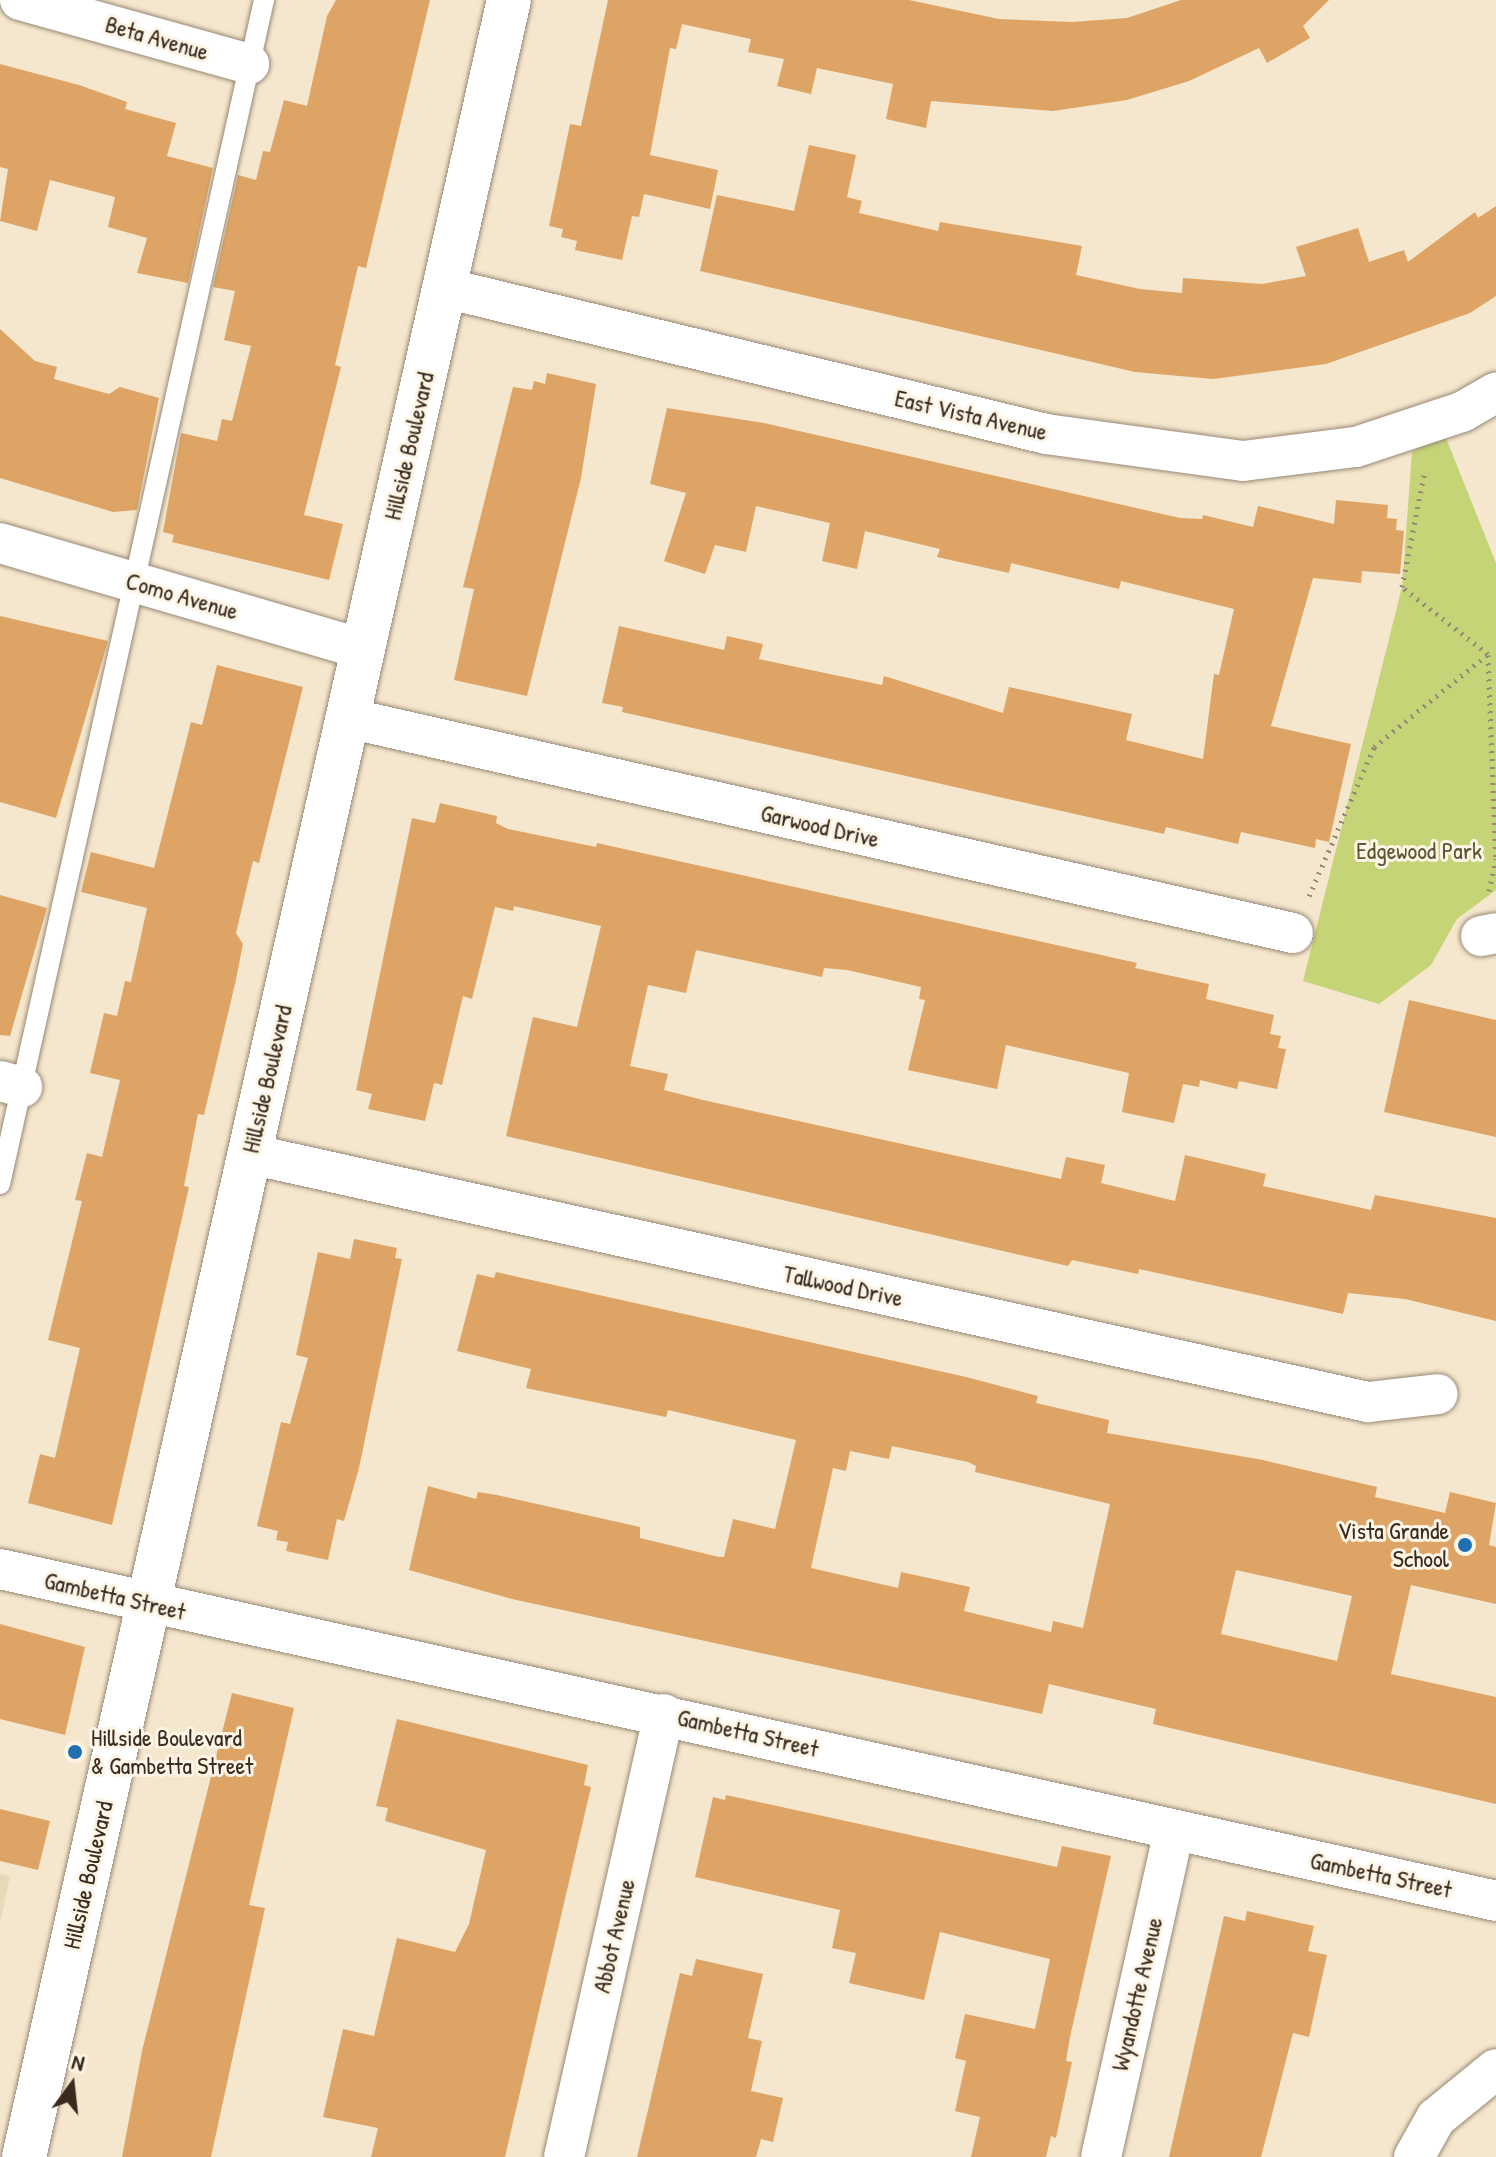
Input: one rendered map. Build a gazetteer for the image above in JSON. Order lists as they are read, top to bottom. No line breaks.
{"streets":{"main road":["Hillside Boulevard"],"street":["Beta Avenue","East Vista Avenue","Como Avenue","Garwood Drive","Tallwood Drive","Gambetta Street","Abbot Avenue","Wyandotte Avenue"]},"crossings":[["East Vista Avenue","Hillside Boulevard"],["Hillside Boulevard","Como Avenue"],["Hillside Boulevard","Garwood Drive"],["Hillside Boulevard","Tallwood Drive"],["Hillside Boulevard","Gambetta Street"],["Gambetta Street","Abbot Avenue"],["Gambetta Street","Wyandotte Avenue"]],"parks":["Edgewood Park"],"places":["Vista Grande School","Hillside Boulevard & Gambetta Street"],"north":"top"}
